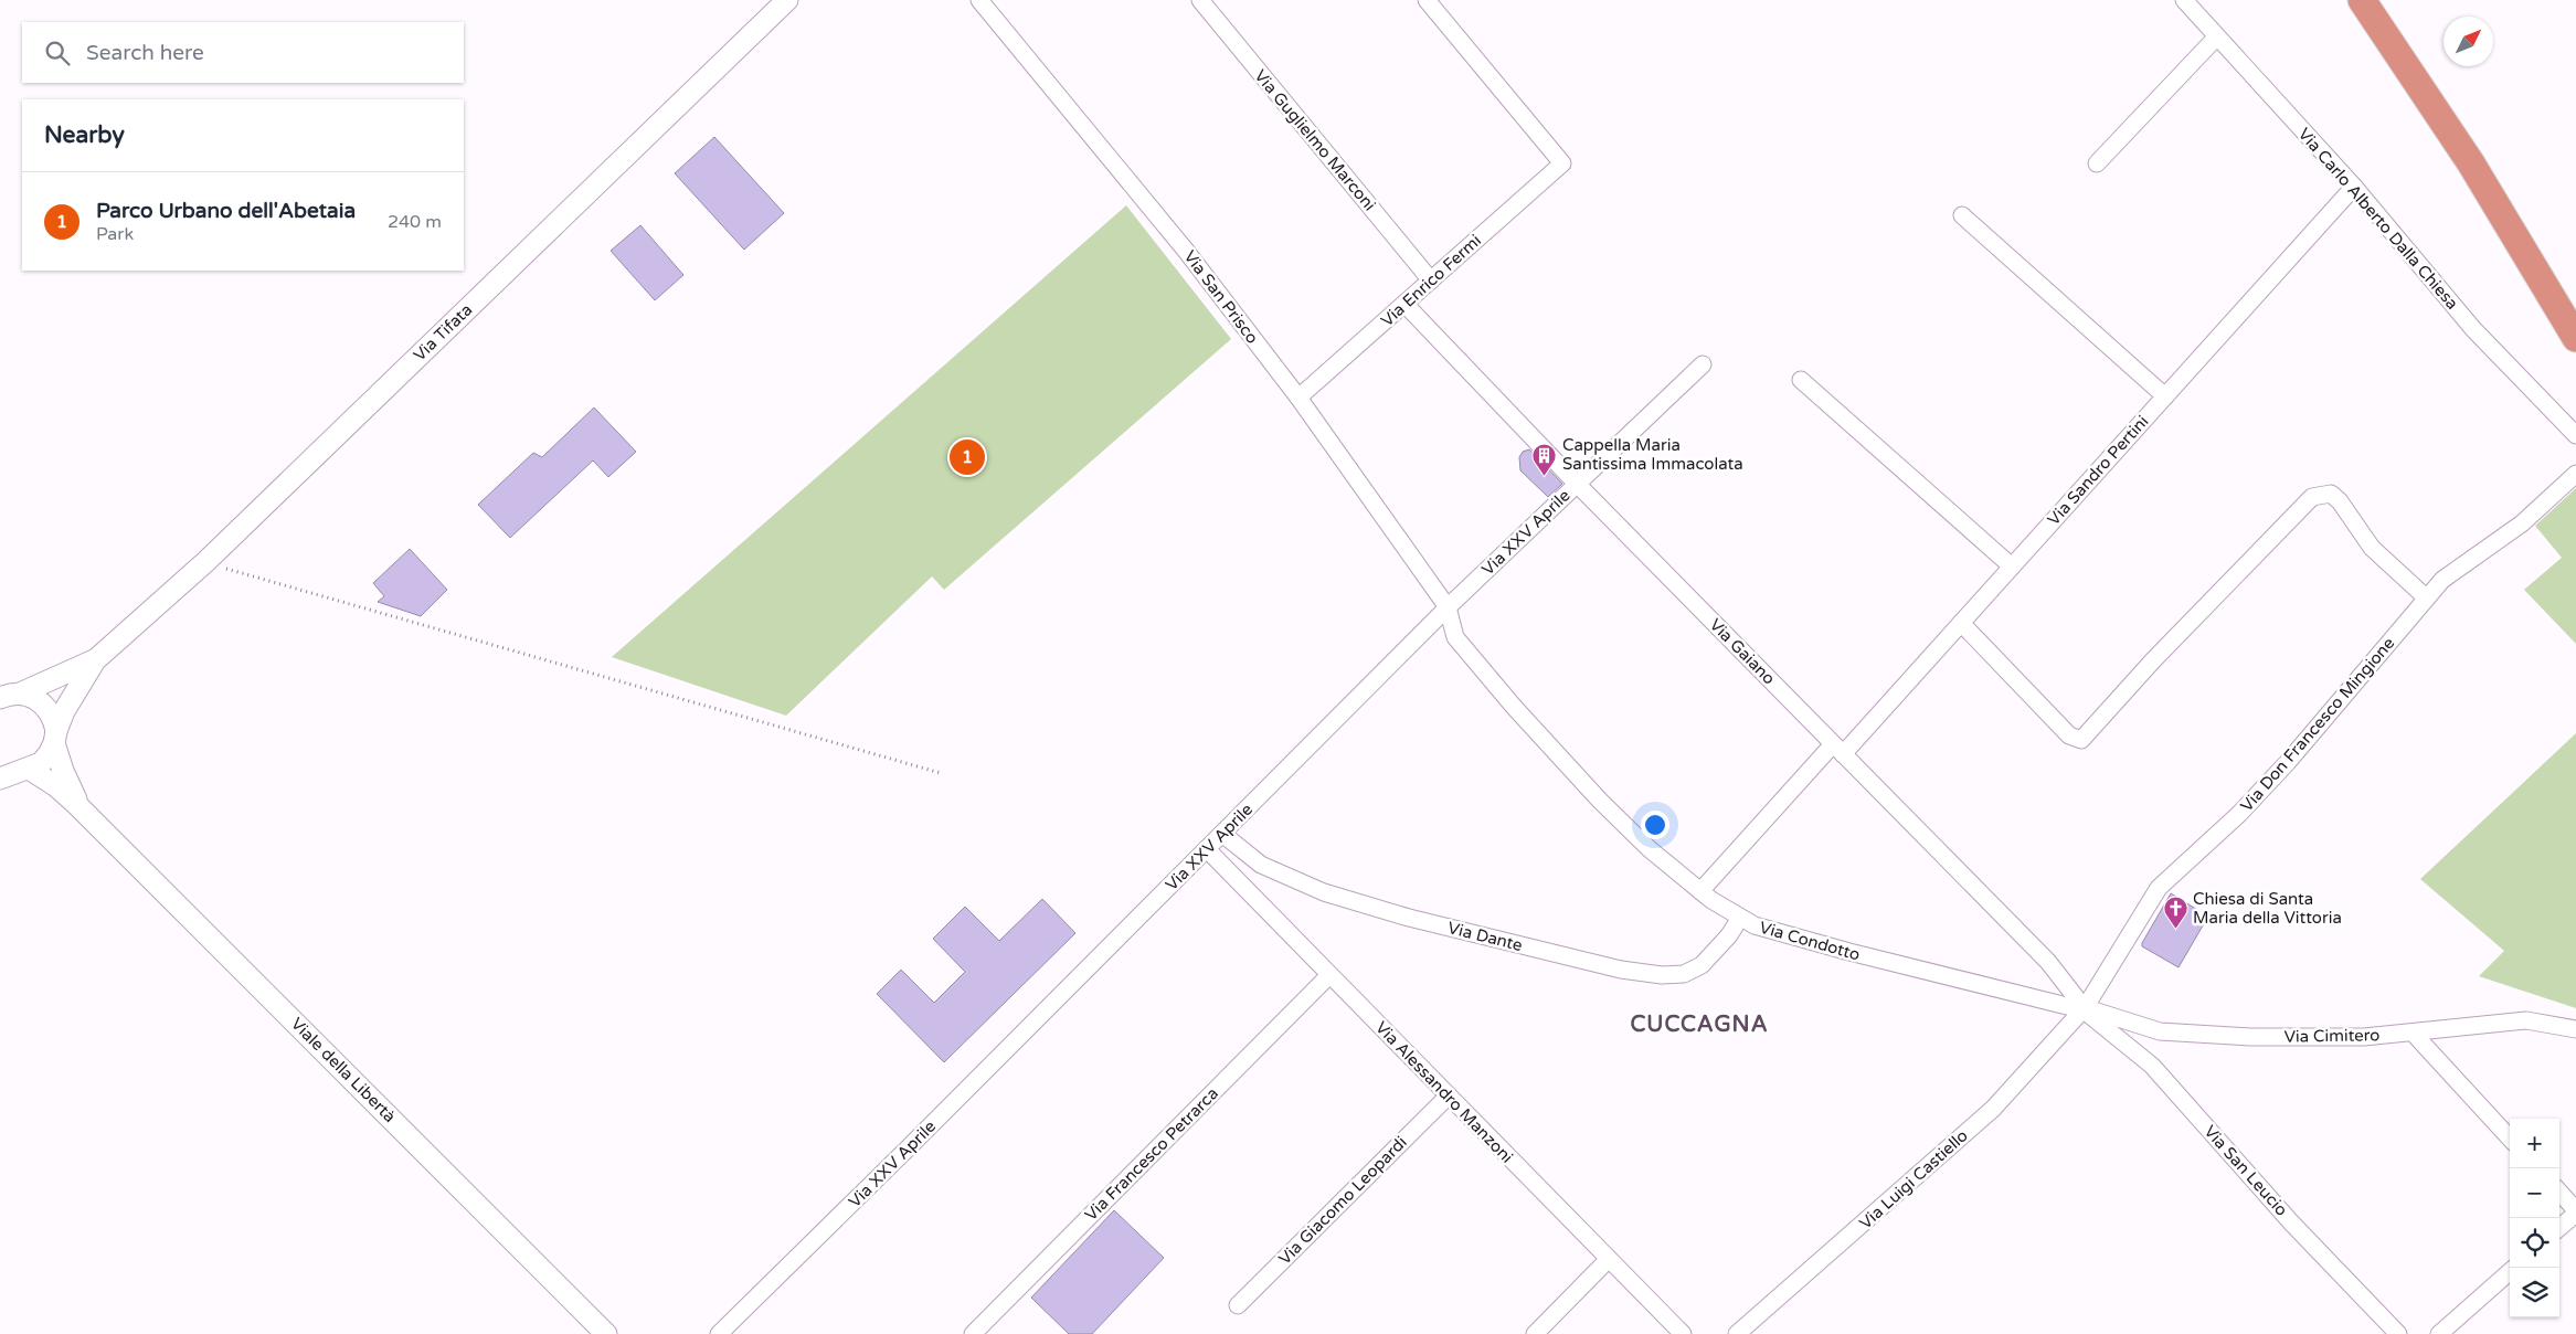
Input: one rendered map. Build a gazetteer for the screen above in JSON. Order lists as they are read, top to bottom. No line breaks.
{"streets":{"street":["Via Guglielmo Marconi","Via Carlo Alberto Dalla Chiesa","Via Enrico Fermi","Via San Prisco","Via Tifata","Via Sandro Pertini","Via XXV Aprile","Via Gaiano","Via Don Francesco Mingione","Via Dante","Via Condotto","Via Cimitero","Viale della Libertà","Via Alessandro Manzoni","Via Francesco Petrarca","Via San Leucio","Via Luigi Castiello","Via Giacomo Leopardi"]},"crossings":[["Via Guglielmo Marconi","Via Enrico Fermi"],["Via Carlo Alberto Dalla Chiesa","Via Sandro Pertini"],["Via Enrico Fermi","Via San Prisco"],["Via Enrico Fermi","Via Gaiano"],["Via San Prisco","Via XXV Aprile"],["Via San Prisco","Via Condotto"],["Via Tifata","Viale della Libertà"],["Via Sandro Pertini","Via Gaiano"],["Via Sandro Pertini","Via Condotto"],["Via XXV Aprile","Via Gaiano"],["Via XXV Aprile","Via Dante"],["Via XXV Aprile","Via Condotto"],["Via XXV Aprile","Via Alessandro Manzoni"],["Via Gaiano","Via Don Francesco Mingione"],["Via Gaiano","Via Condotto"],["Via Gaiano","Via Cimitero"],["Via Gaiano","Via San Leucio"],["Via Gaiano","Via Luigi Castiello"],["Via Don Francesco Mingione","Via Condotto"],["Via Don Francesco Mingione","Via Cimitero"],["Via Don Francesco Mingione","Via San Leucio"],["Via Don Francesco Mingione","Via Luigi Castiello"],["Via Dante","Via Condotto"],["Via Condotto","Via Cimitero"],["Via Condotto","Via San Leucio"],["Via Condotto","Via Luigi Castiello"],["Via Cimitero","Via San Leucio"],["Via Cimitero","Via Luigi Castiello"],["Via Alessandro Manzoni","Via Francesco Petrarca"],["Via Alessandro Manzoni","Via Giacomo Leopardi"],["Via San Leucio","Via Luigi Castiello"]],"districts":["CUCCAGNA"],"places":{"building":["Cappella Maria Santissima Immacolata"],"church":["Chiesa di Santa Maria della Vittoria"]},"north":"top right","page":{"search":"Search here","heading":"Nearby","list":[{"mark":"1","name":"Parco Urbano dell'Abetaia","note":"Park","value":"240 m"}],"pins":"1","map_buttons":["+","−"]}}
